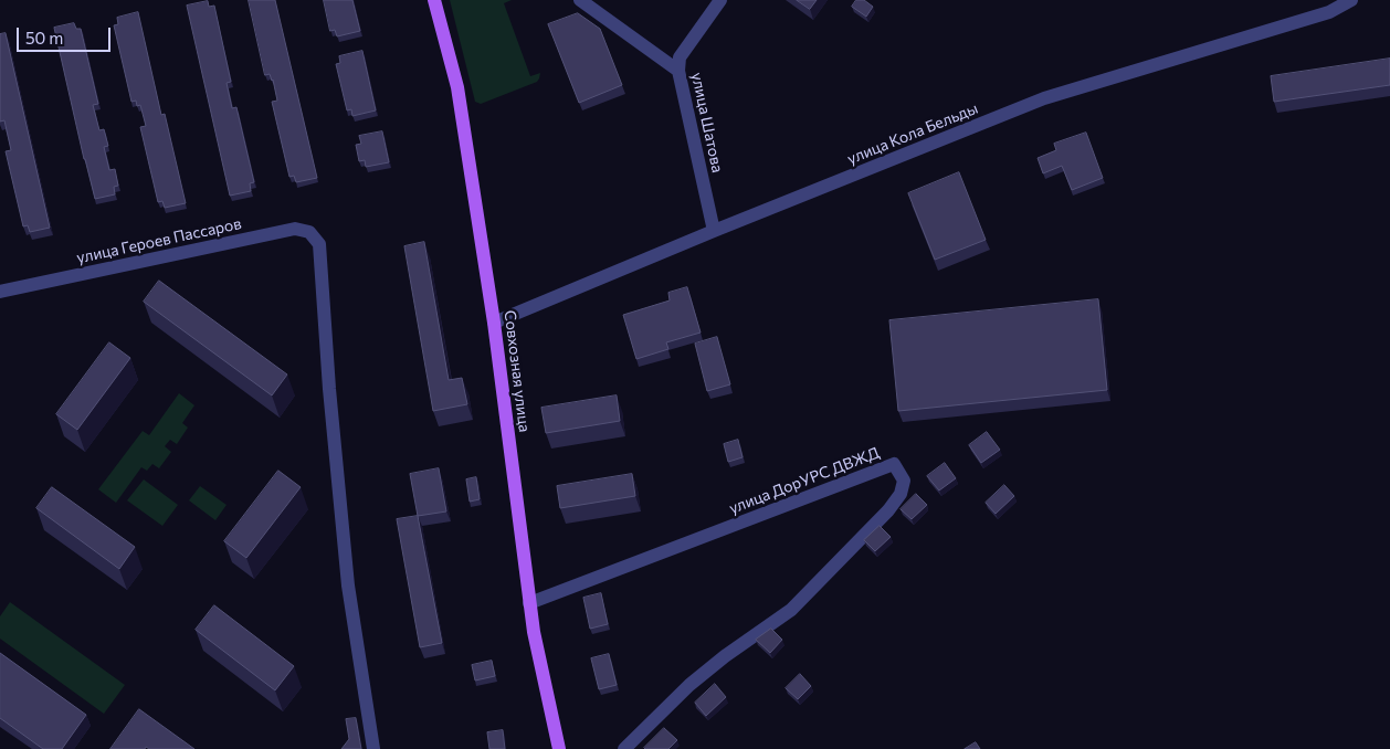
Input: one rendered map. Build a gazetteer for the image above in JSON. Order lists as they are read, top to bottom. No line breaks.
{"streets":{"main road":["Совхозная улица"],"street":["улица Шатова","улица Кола Бельды","улица Героев Пассаров","улица ДорУРС ДВЖД"]},"crossings":[["улица Шатова","улица Кола Бельды"],["улица Кола Бельды","Совхозная улица"],["Совхозная улица","улица ДорУРС ДВЖД"]],"scale_bar":"50 m"}
